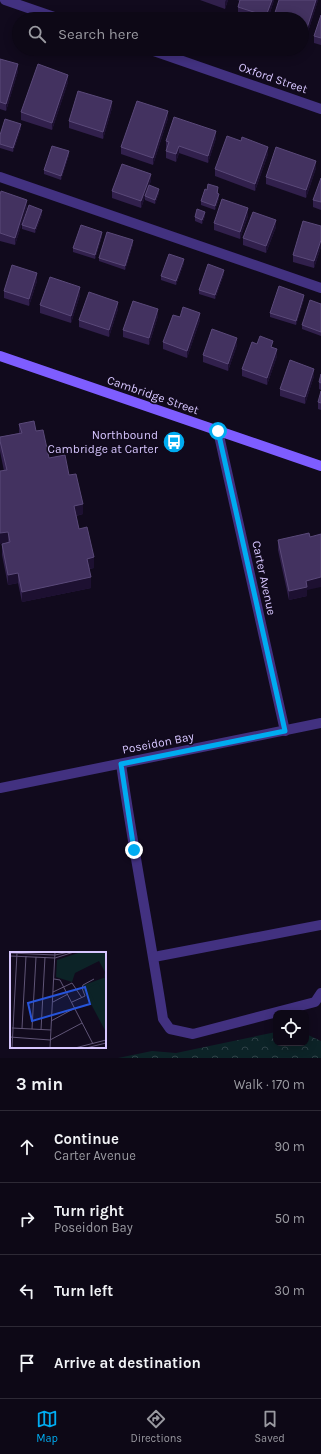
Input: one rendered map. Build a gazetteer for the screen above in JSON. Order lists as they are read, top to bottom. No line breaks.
{"streets":{"street":["Oxford Street","Cambridge Street","Carter Avenue","Poseidon Bay"]},"crossings":[["Cambridge Street","Carter Avenue"],["Carter Avenue","Poseidon Bay"]],"places":{"bus stop":["Northbound Cambridge at Carter"]},"page":{"search":"Search here","heading":["3 min","Walk · 170 m"],"list":[["Continue","Carter Avenue","90 m"],["Turn right","Poseidon Bay","50 m"],["Turn left","30 m"],"Arrive at destination"],"nav":["Map","Directions","Saved"]}}
